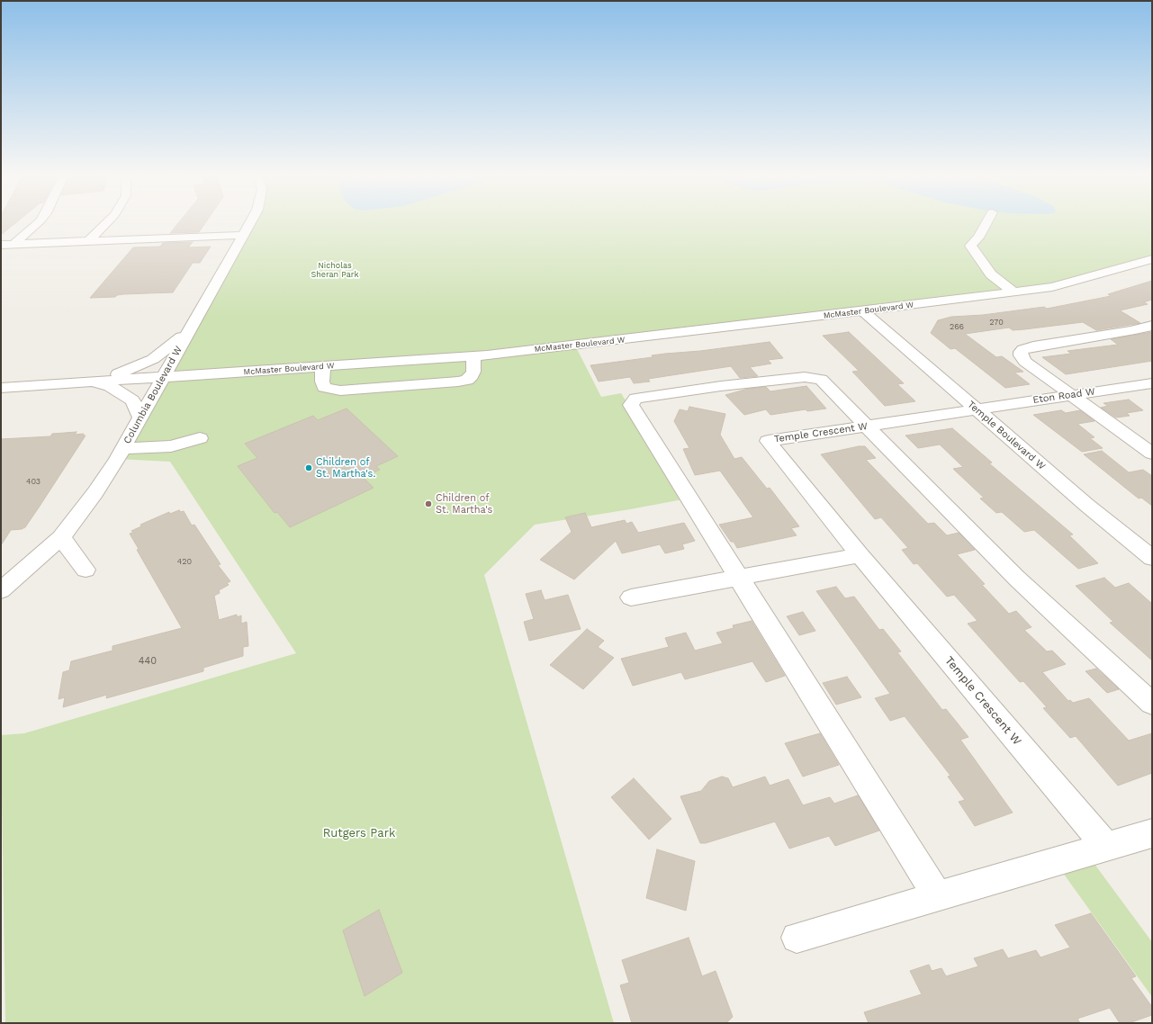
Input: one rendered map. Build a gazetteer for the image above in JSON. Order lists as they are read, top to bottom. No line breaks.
{"streets":{"street":["McMaster Boulevard W","Columbia Boulevard W","Eton Road W","Temple Crescent W","Temple Boulevard W"]},"crossings":[["McMaster Boulevard W","Columbia Boulevard W"],["McMaster Boulevard W","Temple Boulevard W"],["Eton Road W","Temple Crescent W"],["Eton Road W","Temple Boulevard W"],["Temple Crescent W","Temple Boulevard W"]],"parks":["Nicholas Sheran Park","Rutgers Park"],"places":["Children of St. Martha's.","Children of St. Martha's"],"house_numbers":["270","266","403","420","440"]}
